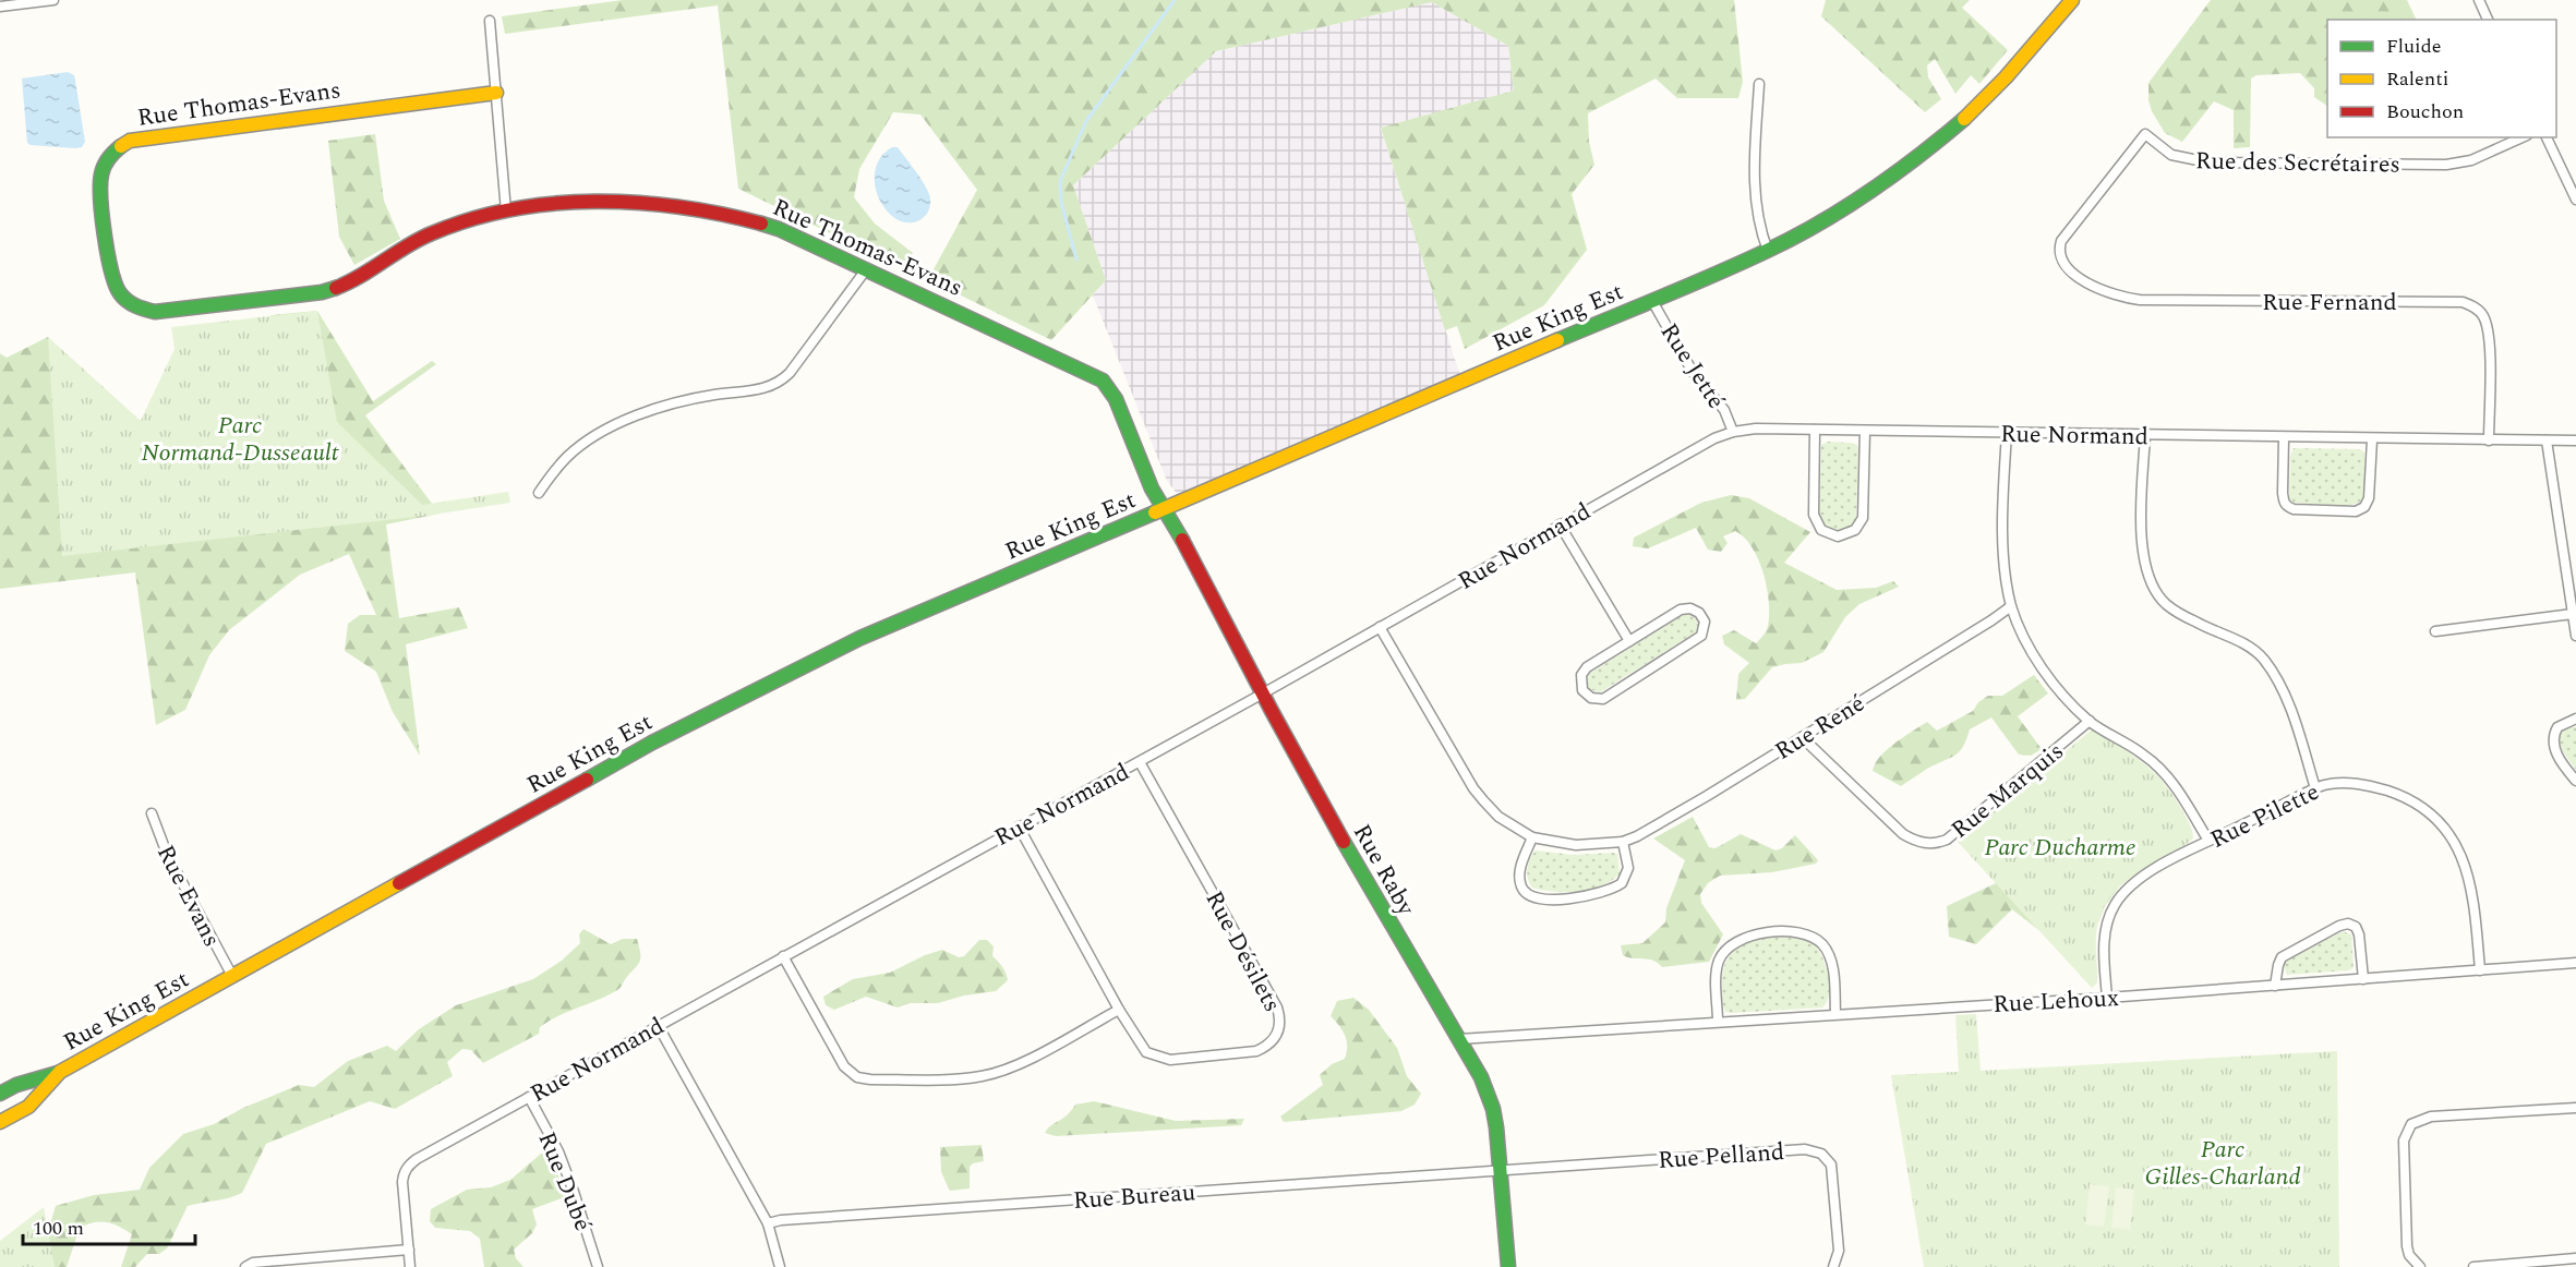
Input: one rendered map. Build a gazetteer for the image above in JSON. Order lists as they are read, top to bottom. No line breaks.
{"streets":{"street":["Rue Thomas-Evans","Rue des Secrétaires","Rue Fernand","Rue King Est","Rue Jetté","Rue Normand","Rue René","Rue Marquis","Rue Pilette","Rue Raby","Rue Evans","Rue Désilets","Rue Lehoux","Rue Pelland","Rue Dubé","Rue Bureau"]},"crossings":[["Rue Thomas-Evans","Rue King Est"],["Rue Thomas-Evans","Rue Raby"],["Rue des Secrétaires","Rue Fernand"],["Rue Fernand","Rue Normand"],["Rue King Est","Rue Jetté"],["Rue King Est","Rue Raby"],["Rue King Est","Rue Evans"],["Rue Jetté","Rue Normand"],["Rue Normand","Rue René"],["Rue Normand","Rue Raby"],["Rue Normand","Rue Désilets"],["Rue Normand","Rue Dubé"],["Rue René","Rue Marquis"],["Rue Pilette","Rue Lehoux"],["Rue Raby","Rue Lehoux"],["Rue Raby","Rue Pelland"],["Rue Raby","Rue Bureau"],["Rue Pelland","Rue Bureau"]],"parks":["Parc Normand-Dusseault","Parc Ducharme","Parc Gilles-Charland"],"legend":["Fluide","Ralenti","Bouchon"],"scale_bar":"100 m"}
